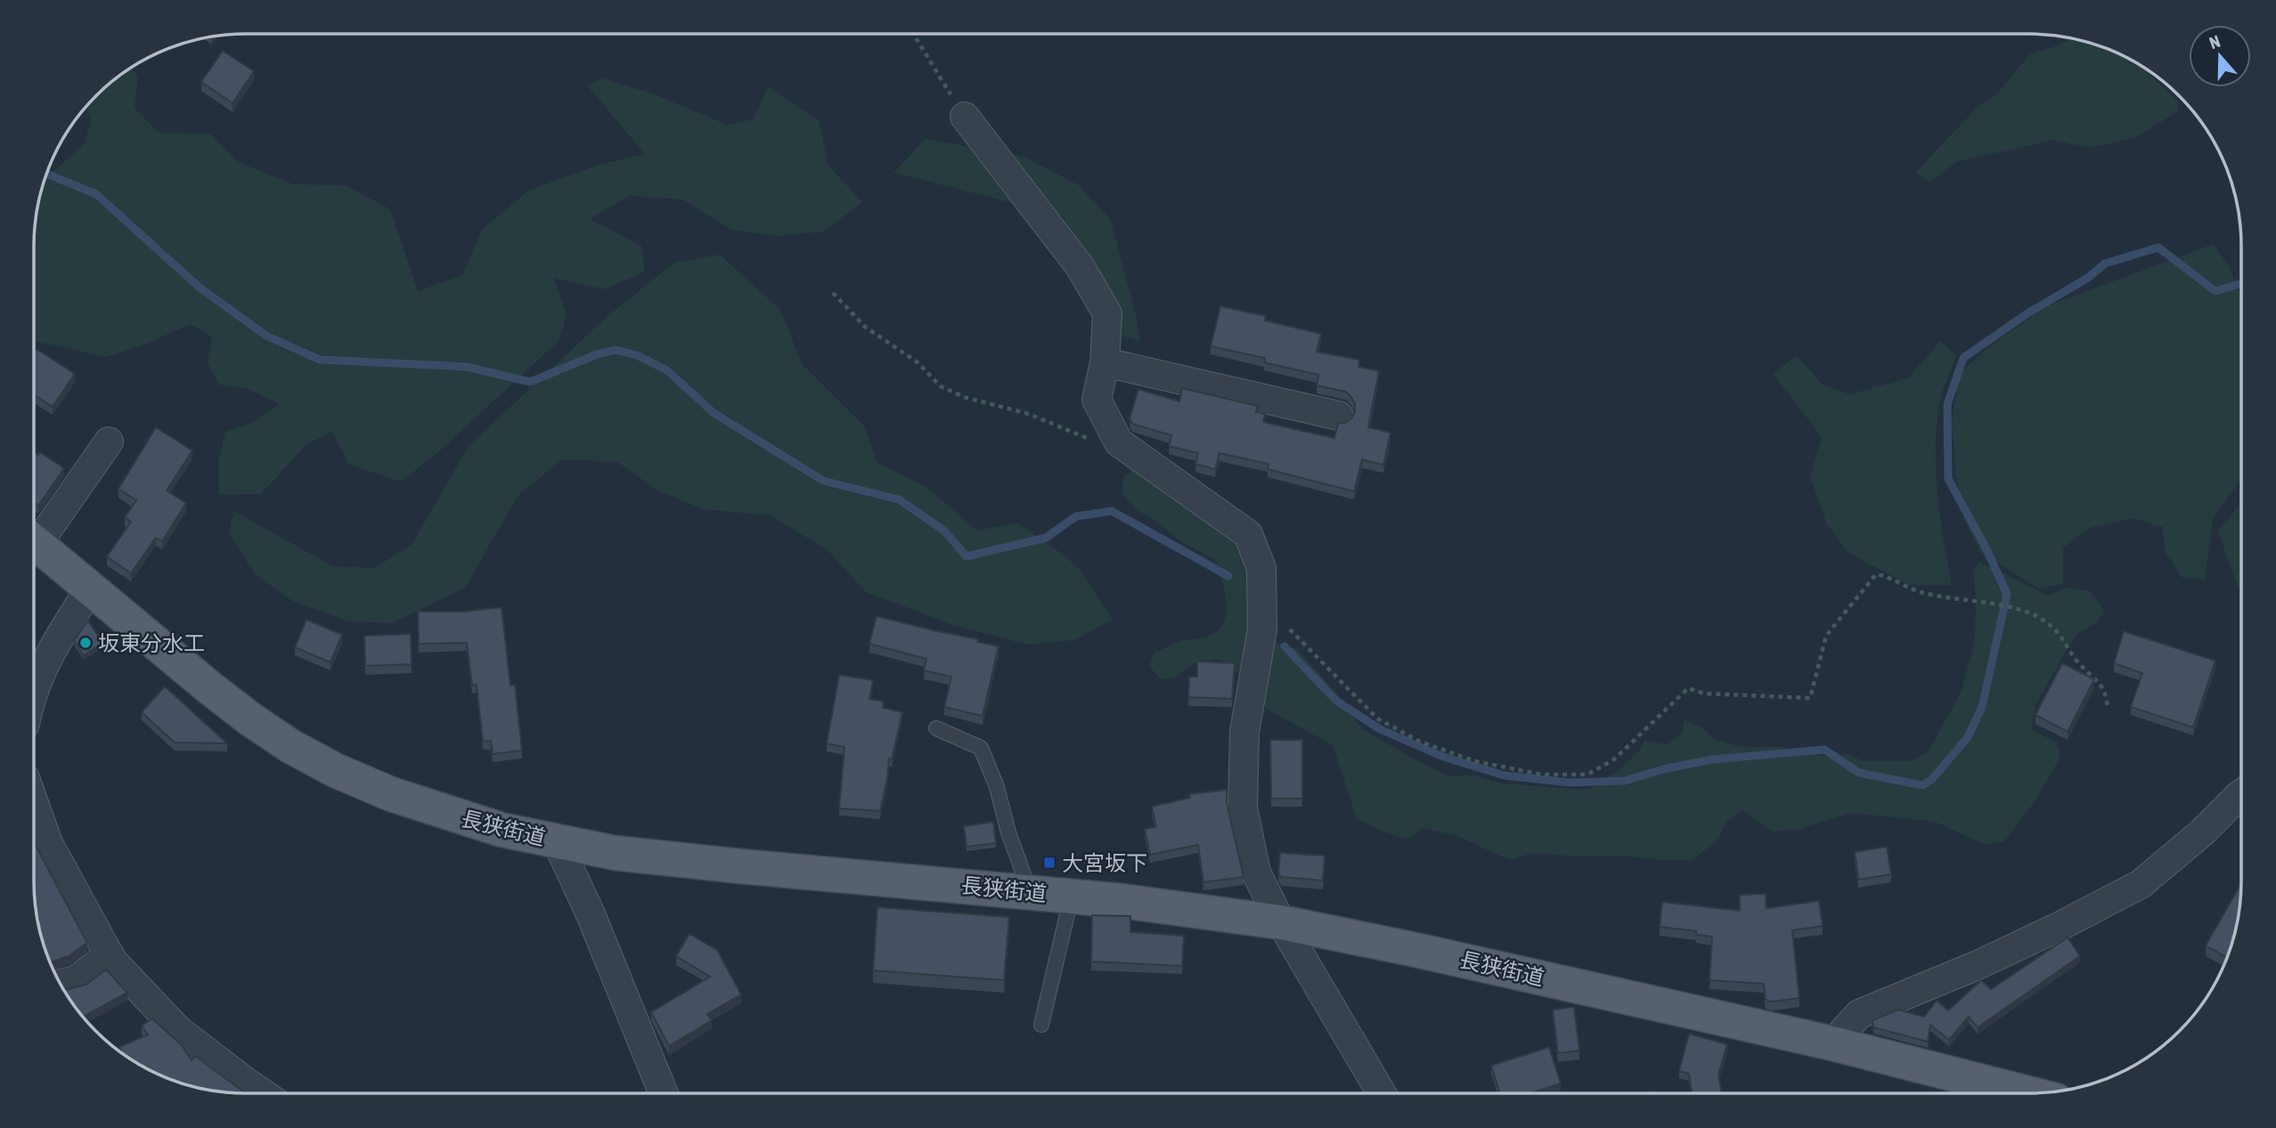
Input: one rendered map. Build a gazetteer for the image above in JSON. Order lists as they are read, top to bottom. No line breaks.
{"streets":{"main road":["長狭街道"]},"places":{"other":["坂東分水工"],"transit":["大宮坂下"]},"north":"top"}
